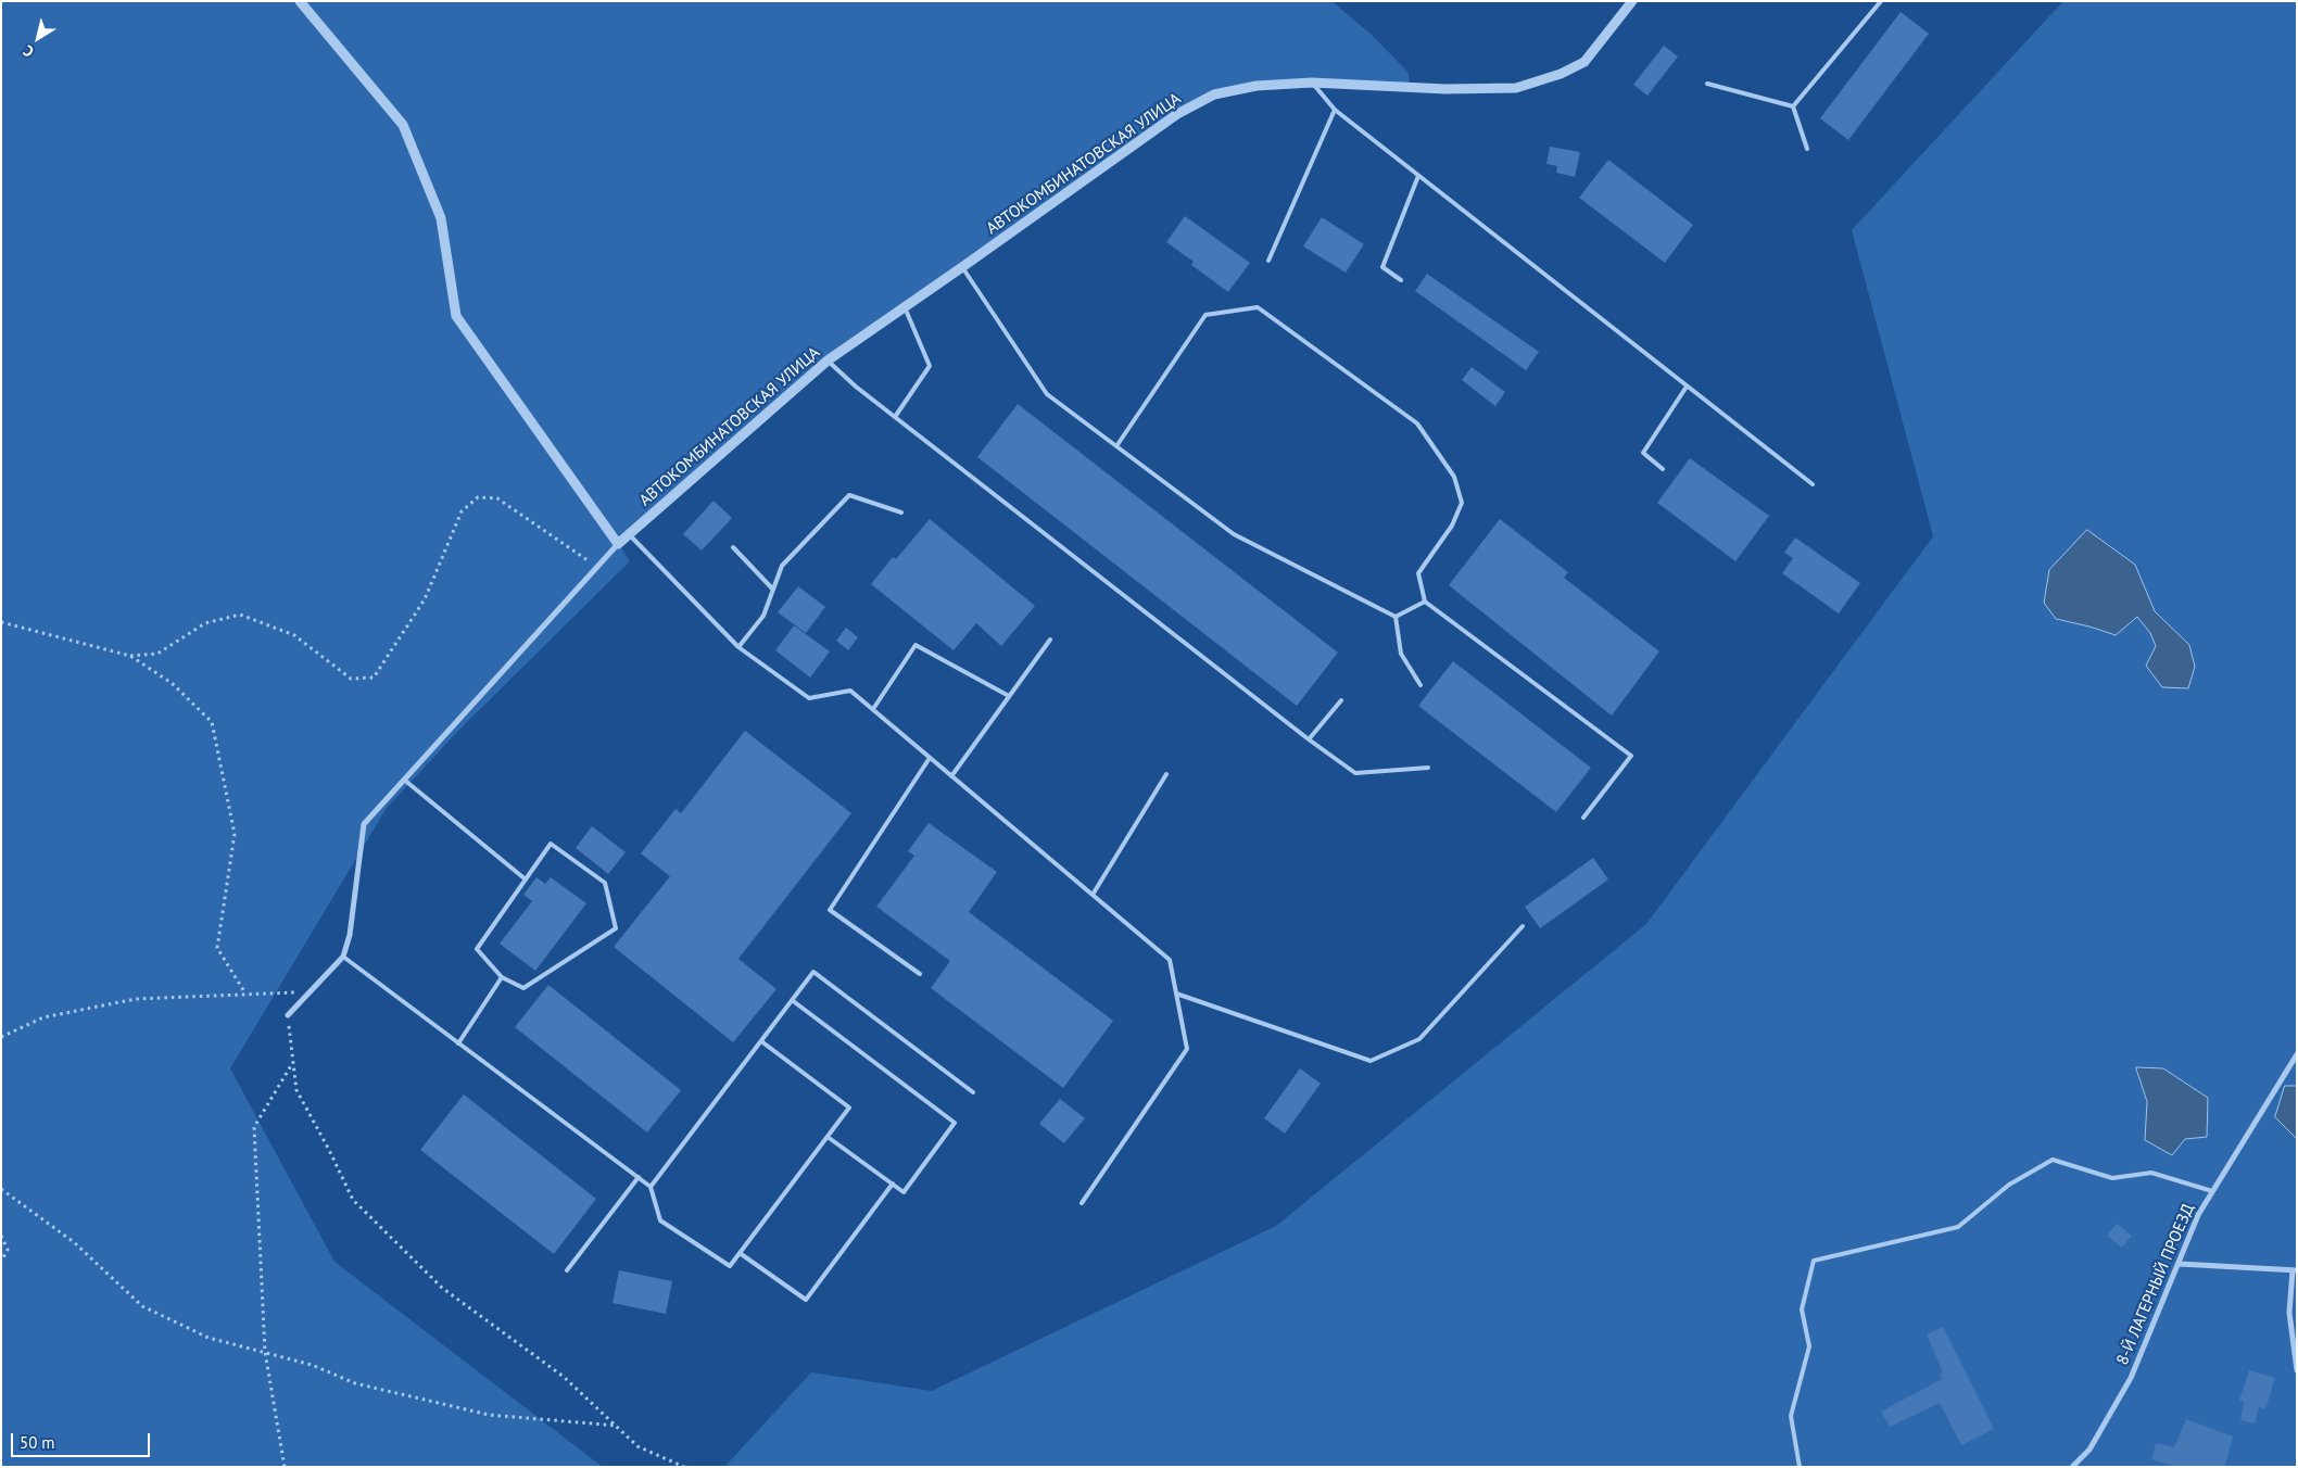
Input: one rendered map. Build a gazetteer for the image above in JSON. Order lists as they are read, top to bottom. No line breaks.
{"streets":{"street":["АВТОКОМБИНАТОВСКАЯ УЛИЦА","8-Й ЛАГЕРНЫЙ ПРОЕЗД"]},"scale_bar":"50 m","north":"bottom left"}
